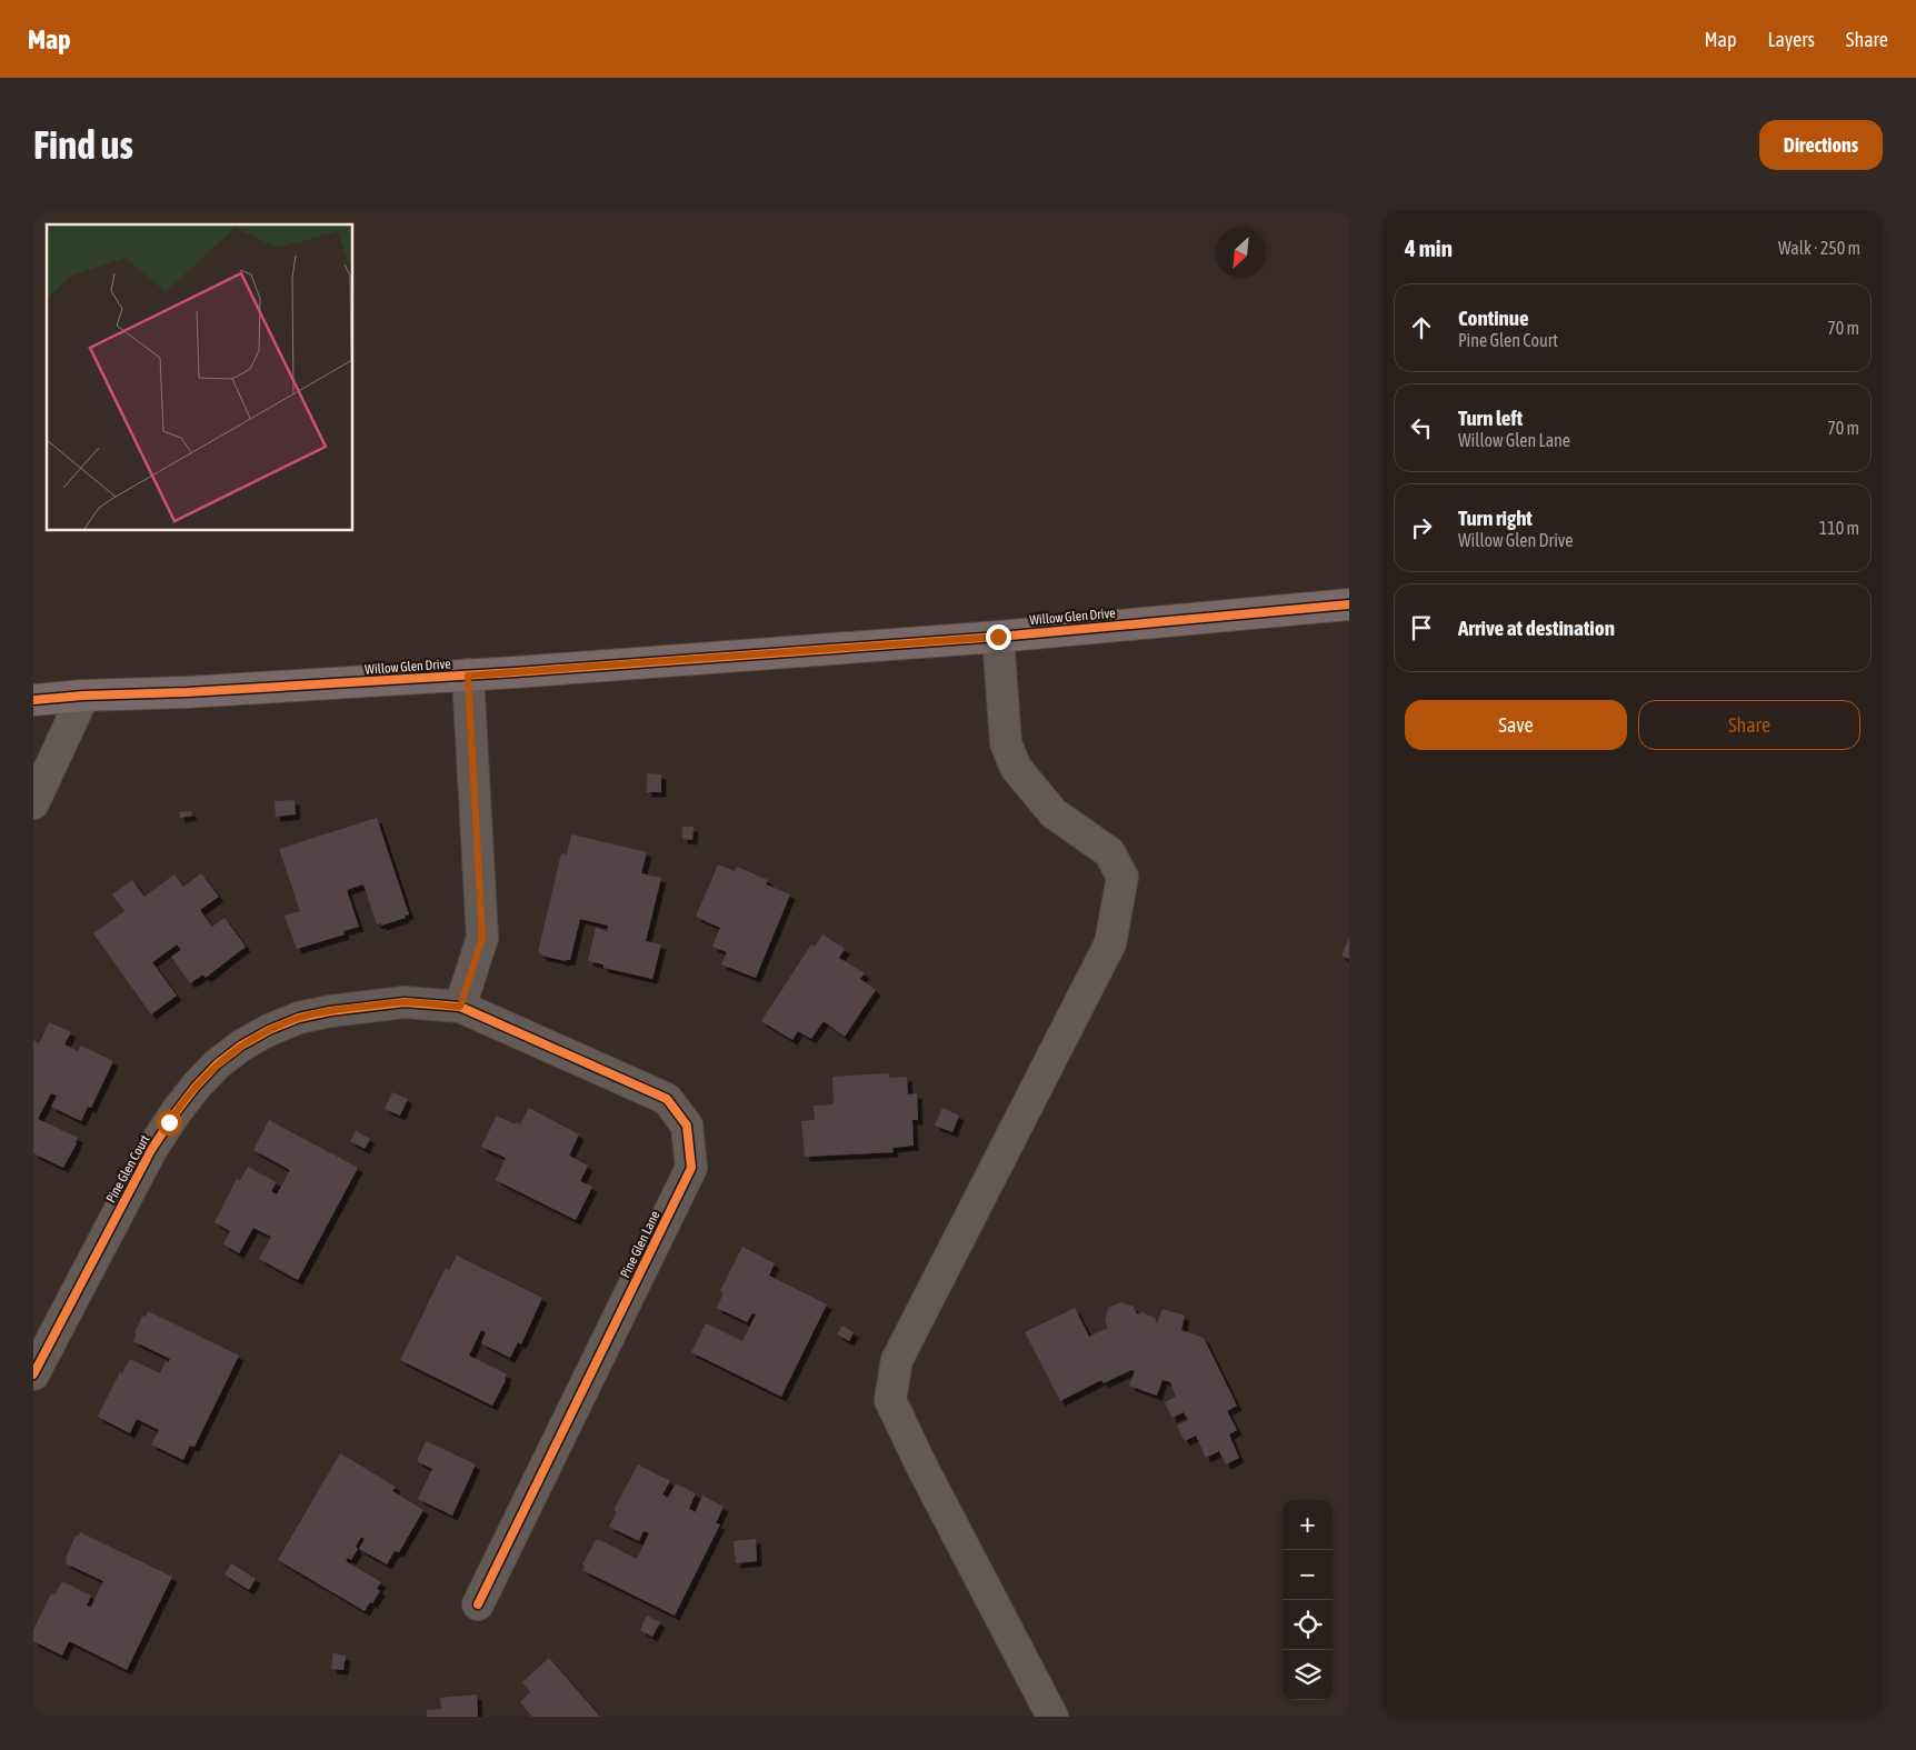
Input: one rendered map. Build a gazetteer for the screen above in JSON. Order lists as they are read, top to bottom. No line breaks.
{"streets":{"main road":["Willow Glen Drive"],"street":["Pine Glen Court","Pine Glen Lane"]},"crossings":[["Pine Glen Court","Pine Glen Lane"]],"north":"bottom left","page":{"header":"Map","nav":["Map","Layers","Share"],"buttons":["Directions",["Save","Share"]],"title":"Find us","heading":["4 min","Walk · 250 m"],"list":[["Continue","Pine Glen Court","70 m"],["Turn left","Willow Glen Lane","70 m"],["Turn right","Willow Glen Drive","110 m"],"Arrive at destination"],"map_buttons":["+","−"]}}
